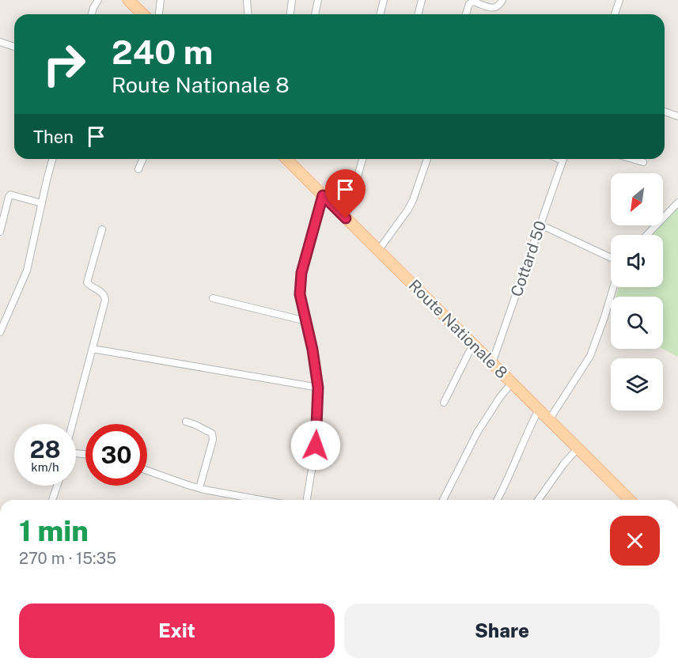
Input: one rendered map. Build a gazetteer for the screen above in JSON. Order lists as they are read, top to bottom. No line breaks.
{"streets":{"main road":["Route Nationale 8"],"street":["Cottard 50"]},"crossings":[["Cottard 50","Route Nationale 8"]],"north":"bottom left","page":{"turn":["240 m","Route Nationale 8"],"then":"Then","speed":"28 km/h","limit":"30","heading":["1 min","270 m · 15:35"],"buttons":["Exit","Share"]}}
